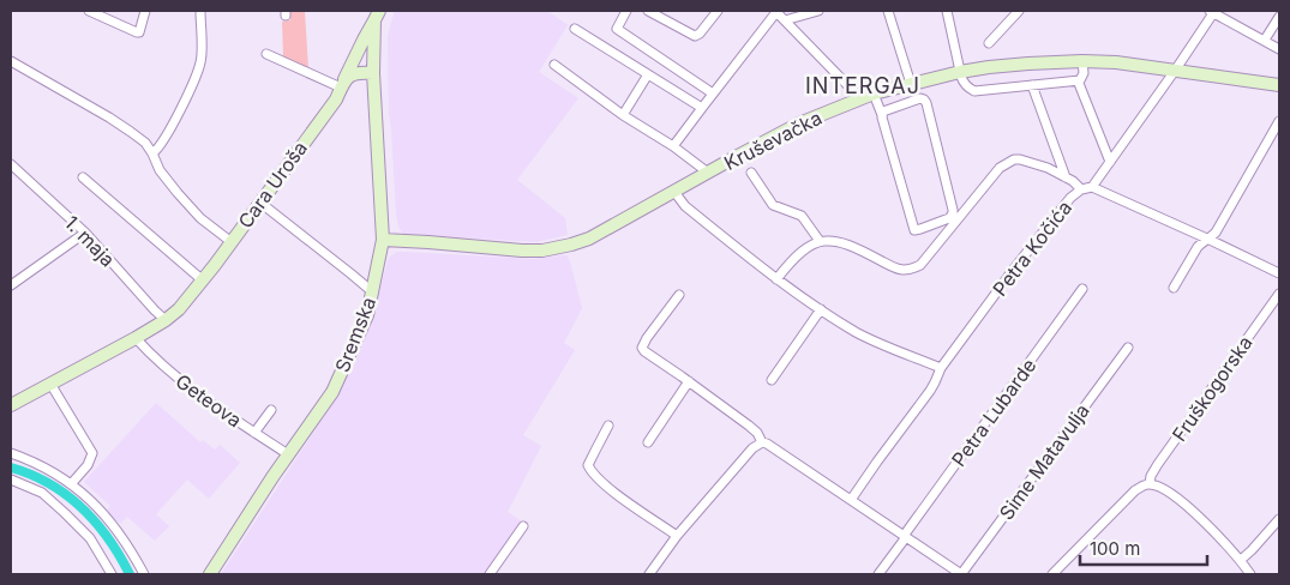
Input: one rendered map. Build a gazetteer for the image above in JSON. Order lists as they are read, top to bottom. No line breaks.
{"streets":{"street":["Kruševačka","Cara Uroša","1. maja","Petra Kočića","Sremska","Fruškogorska","Geteova","Petra Lubarde","Sime Matavulja"]},"crossings":[["Kruševačka","Sremska"],["Cara Uroša","1. maja"],["Cara Uroša","Sremska"],["Cara Uroša","Geteova"],["Sremska","Geteova"]],"districts":["INTERGAJ"],"scale_bar":"100 m"}
